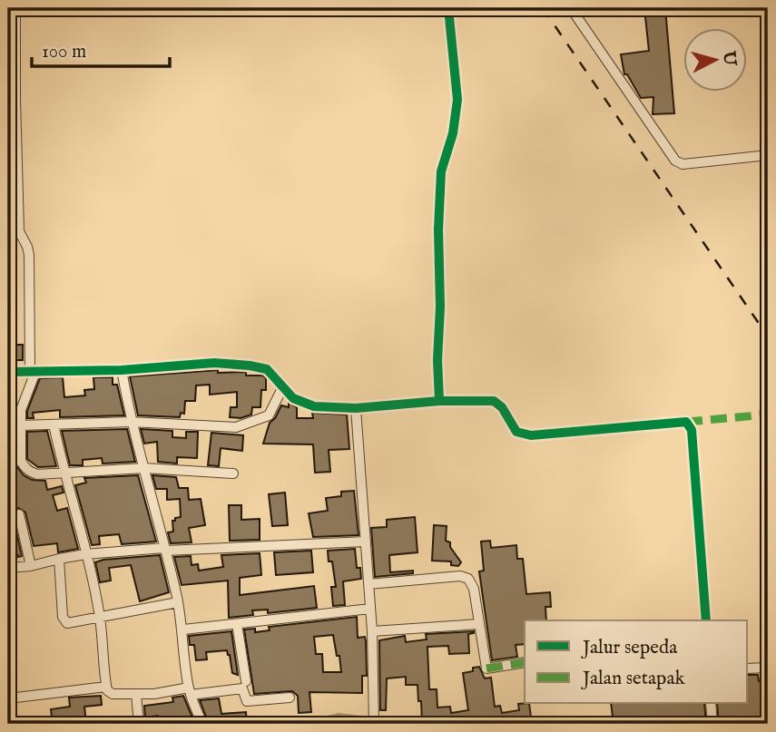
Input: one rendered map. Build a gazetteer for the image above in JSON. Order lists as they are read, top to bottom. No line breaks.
{"legend":["Jalur sepeda","Jalan setapak"],"scale_bar":"100 m","north":"right"}
